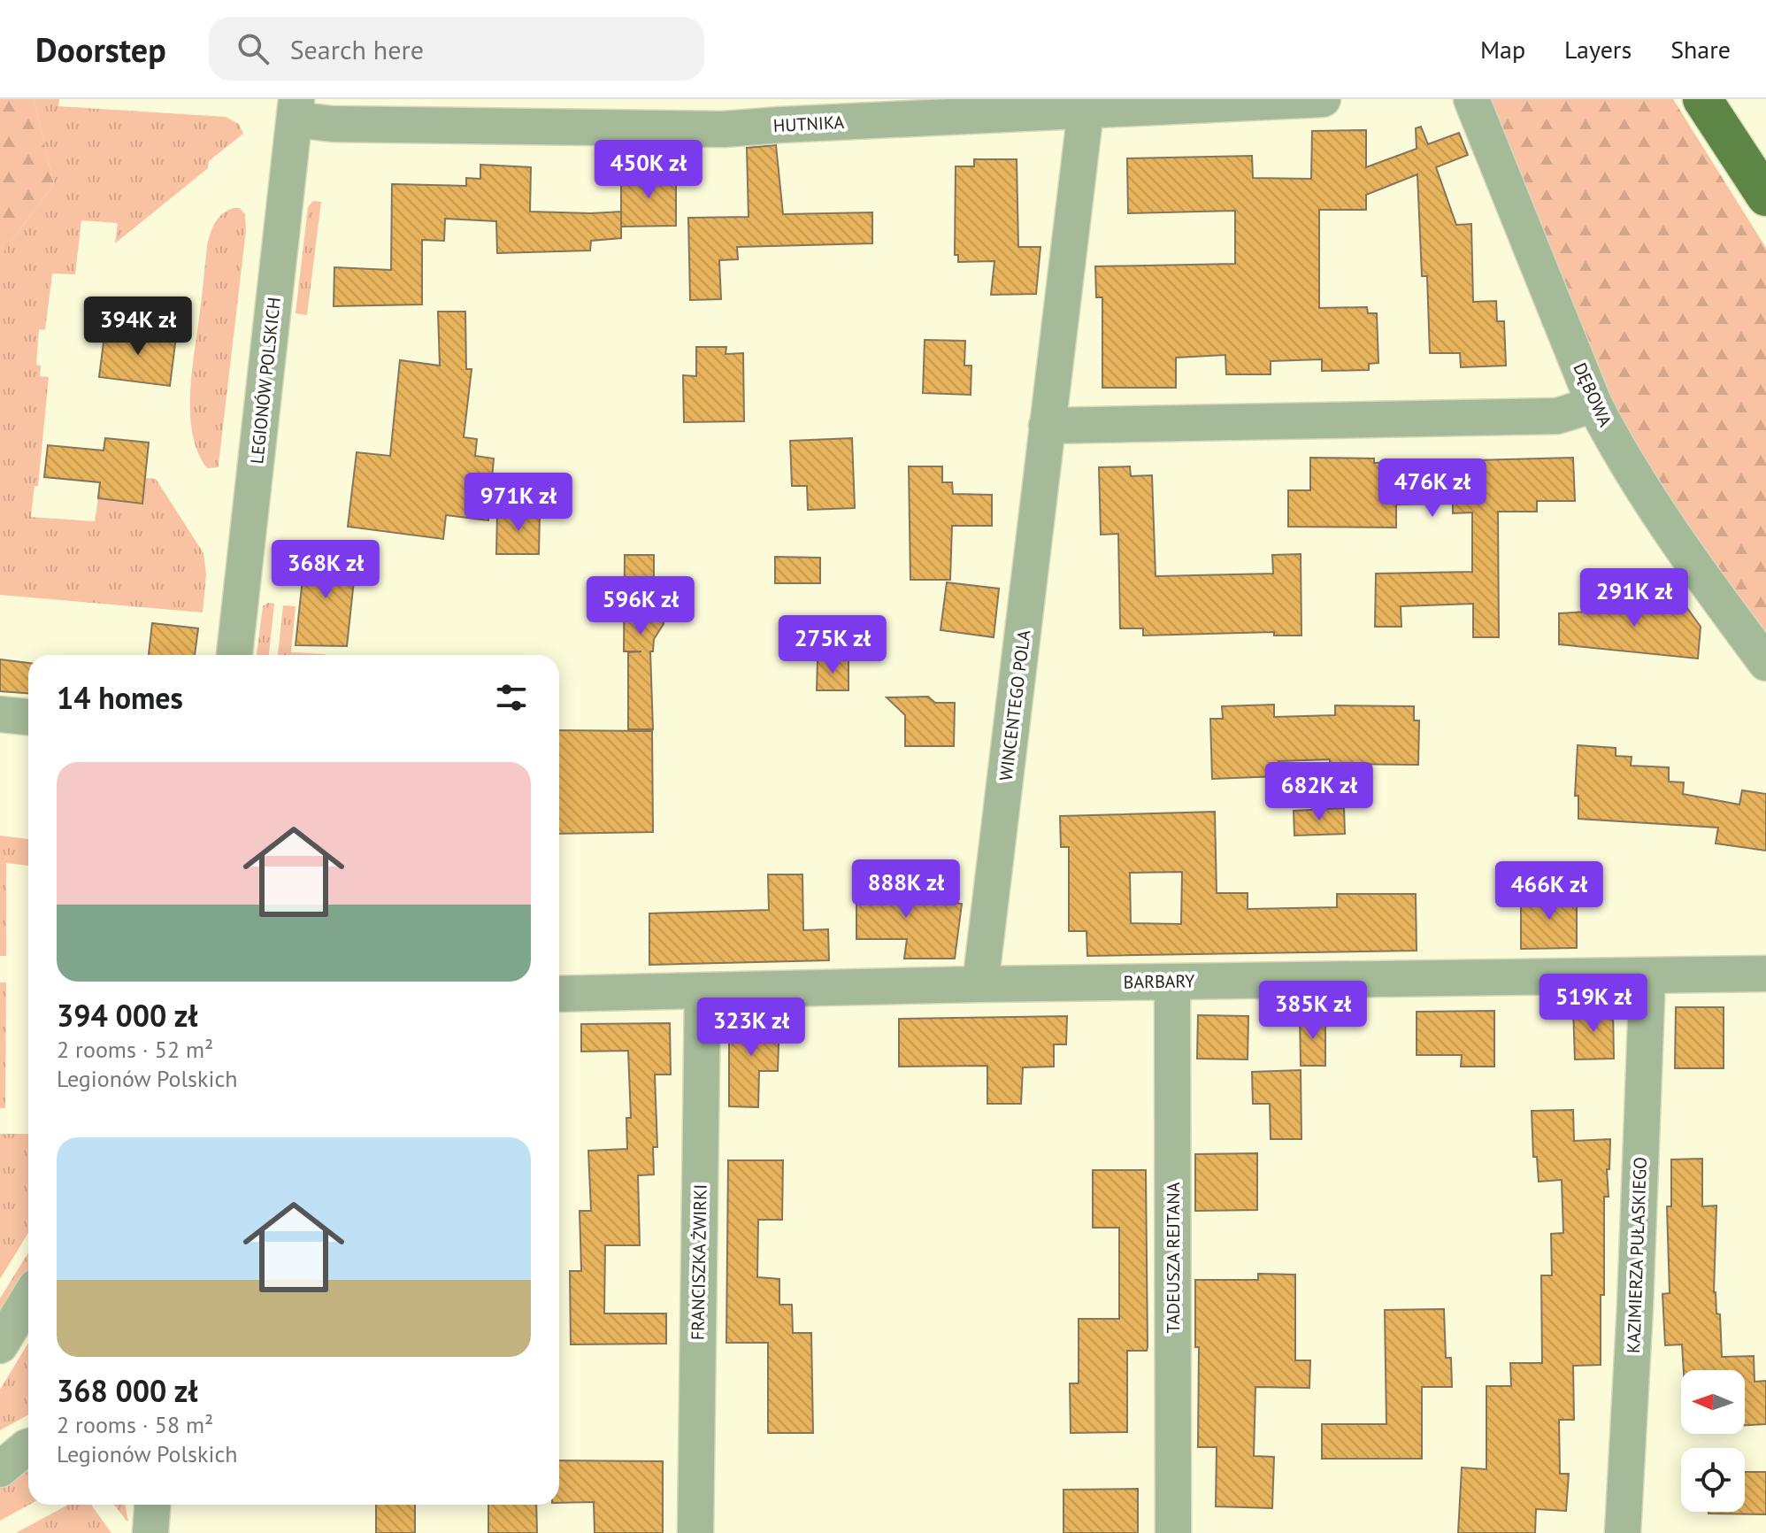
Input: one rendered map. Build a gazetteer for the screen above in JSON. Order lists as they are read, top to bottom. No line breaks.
{"streets":{"street":["HUTNIKA","LEGIONÓW POLSKICH","DĘBOWA","WINCENTEGO POLA","BARBARY","KAZIMIERZA PUŁASKIEGO","TADEUSZA REJTANA","FRANCISZKA ŻWIRKI"]},"crossings":[["HUTNIKA","LEGIONÓW POLSKICH"],["HUTNIKA","WINCENTEGO POLA"],["WINCENTEGO POLA","BARBARY"],["BARBARY","KAZIMIERZA PUŁASKIEGO"],["BARBARY","TADEUSZA REJTANA"],["BARBARY","FRANCISZKA ŻWIRKI"]],"north":"left","page":{"header":"Doorstep","search":"Search here","nav":["Map","Layers","Share"],"price":["450K zł","394K zł","476K zł","971K zł","368K zł","291K zł","596K zł","275K zł","682K zł","888K zł","466K zł","519K zł","385K zł","323K zł"],"heading":"14 homes","list":[{"name":"394 000 zł","note":"2 rooms · 52 m² · Legionów Polskich"},{"name":"368 000 zł","note":"2 rooms · 58 m² · Legionów Polskich"}]}}
